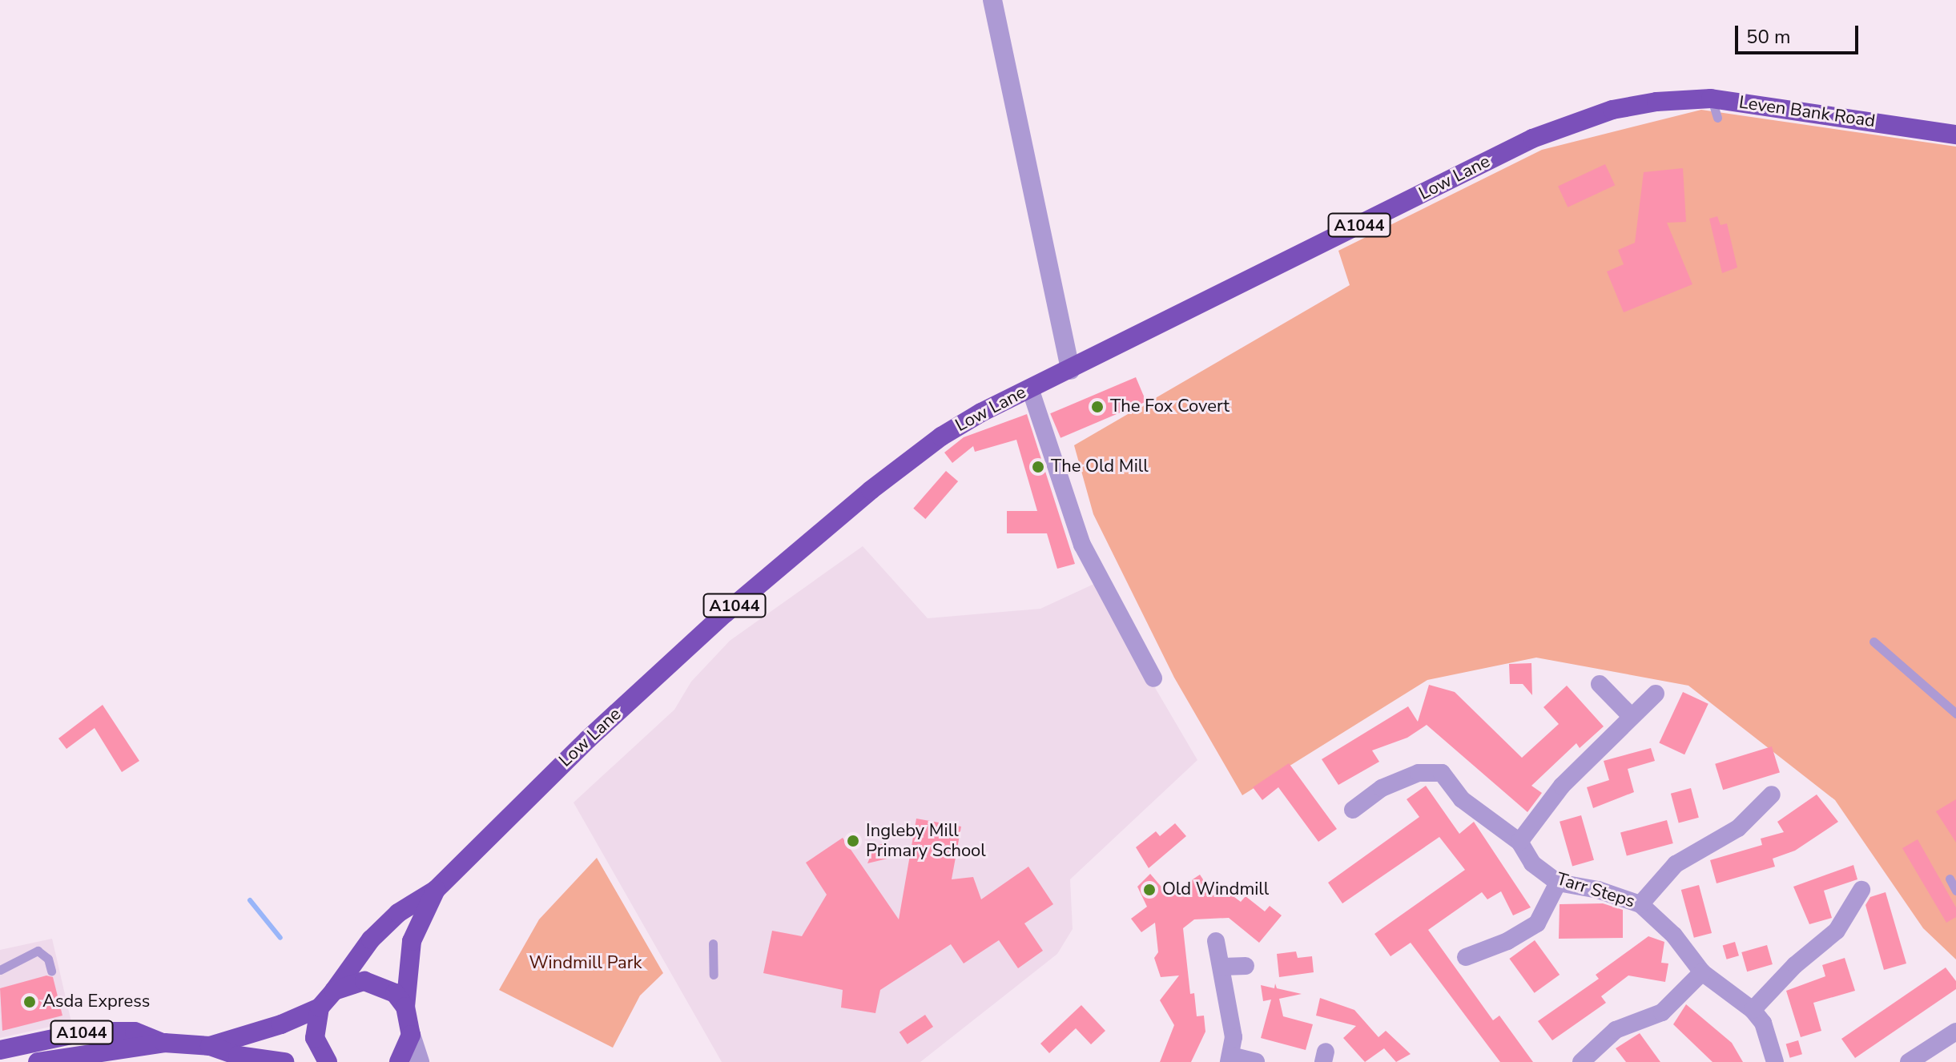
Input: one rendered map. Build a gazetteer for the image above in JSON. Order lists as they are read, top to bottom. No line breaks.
{"streets":{"main road":["Leven Bank Road","Low Lane","A1044"],"street":["Tarr Steps"]},"crossings":[["Leven Bank Road","Low Lane"],["Low Lane","A1044"]],"parks":["Windmill Park"],"places":["The Fox Covert","The Old Mill","Ingleby Mill Primary School","Old Windmill","Asda Express"],"scale_bar":"50 m"}
